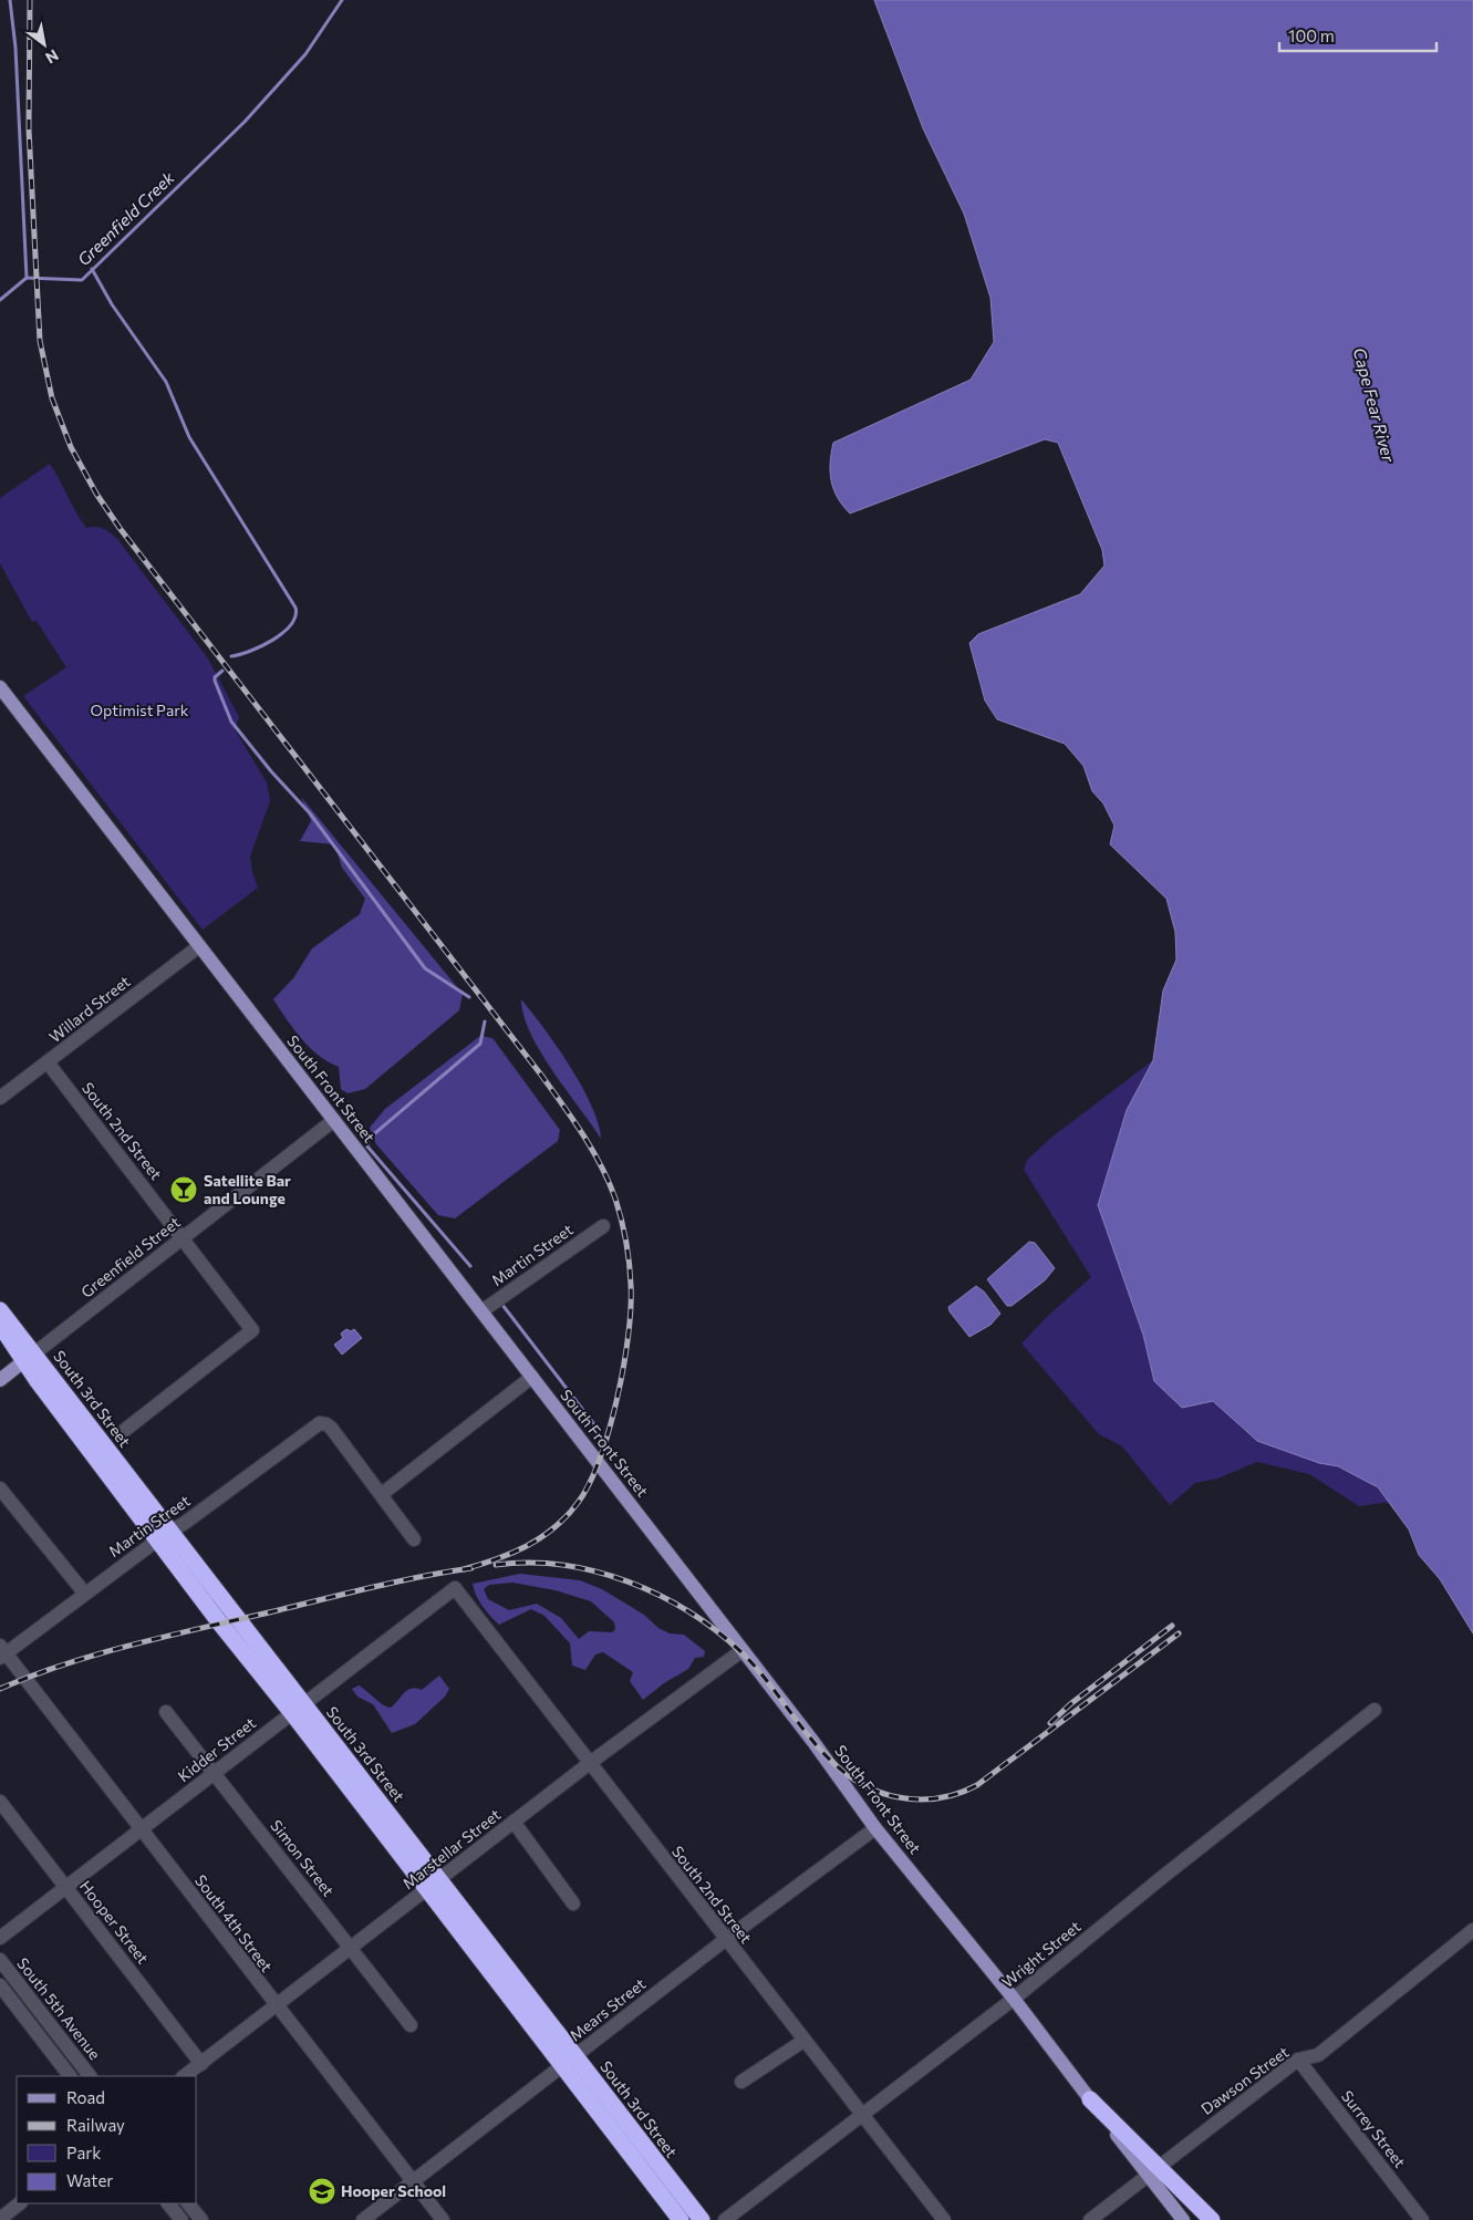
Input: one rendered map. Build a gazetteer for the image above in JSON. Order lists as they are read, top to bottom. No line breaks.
{"streets":{"highway":["South 3rd Street"],"main road":["South Front Street","Greenfield Street"],"street":["Willard Street","South 2nd Street","Martin Street","Kidder Street","Marstellar Street","Simon Street","Hooper Street","South 4th Street","Wright Street","South 5th Avenue","Mears Street","Dawson Street","Surrey Street"]},"crossings":[["Willard Street","South Front Street"],["Willard Street","South 2nd Street"],["South Front Street","Martin Street"],["South Front Street","Greenfield Street"],["South Front Street","Marstellar Street"],["South Front Street","Wright Street"],["South Front Street","Mears Street"],["South 2nd Street","Greenfield Street"],["South 2nd Street","Kidder Street"],["South 2nd Street","Marstellar Street"],["South 2nd Street","Wright Street"],["South 2nd Street","Mears Street"],["Martin Street","South 3rd Street"],["Martin Street","South 4th Street"],["Greenfield Street","South 3rd Street"],["South 3rd Street","Kidder Street"],["South 3rd Street","Marstellar Street"],["South 3rd Street","Mears Street"],["Kidder Street","Simon Street"],["Kidder Street","Hooper Street"],["Kidder Street","South 4th Street"],["Marstellar Street","Simon Street"],["Marstellar Street","Hooper Street"],["Marstellar Street","South 4th Street"],["South 4th Street","Mears Street"],["Dawson Street","Surrey Street"]],"water":["Greenfield Creek","Cape Fear River"],"parks":["Optimist Park"],"places":{"bar":["Satellite Bar and Lounge"],"school or university":["Hooper School"]},"legend":["Road","Railway","Park","Water"],"scale_bar":"100 m","north":"bottom right"}
